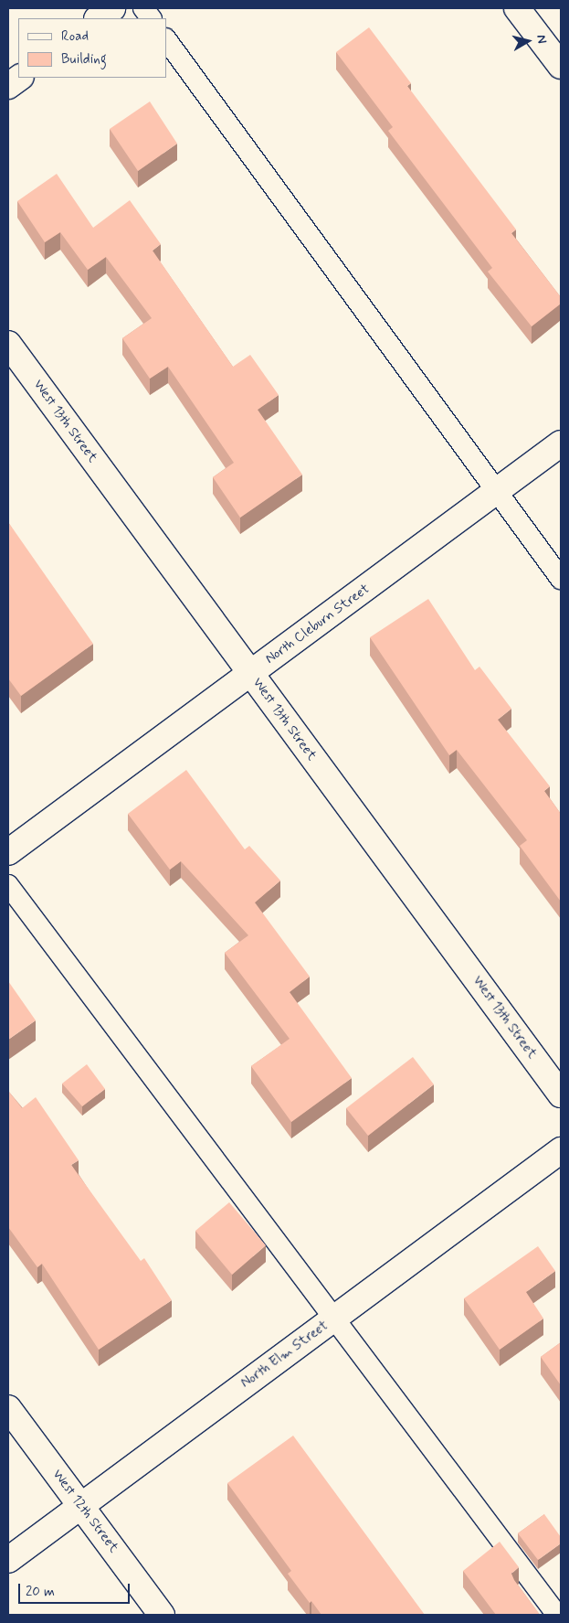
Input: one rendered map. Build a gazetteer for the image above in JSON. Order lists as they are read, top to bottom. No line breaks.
{"streets":{"street":["West 13th Street","North Cleburn Street","North Elm Street","West 12th Street"]},"crossings":[["West 13th Street","North Cleburn Street"],["North Elm Street","West 12th Street"]],"legend":["Road","Building"],"scale_bar":"20 m","north":"right"}
